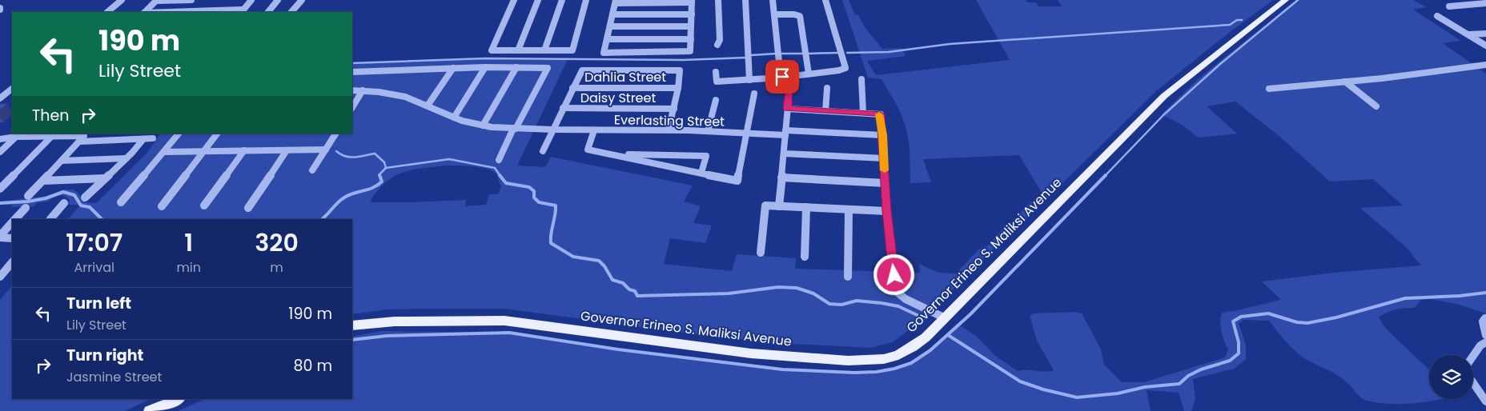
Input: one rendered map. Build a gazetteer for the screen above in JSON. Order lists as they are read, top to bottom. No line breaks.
{"streets":{"main road":["Governor Erineo S. Maliksi Avenue"],"street":["Dahlia Street","Daisy Street","Everlasting Street"]},"page":{"turn":["190 m","Lily Street"],"then":"Then","eta":["17:07","Arrival","1","min","320","m"],"list":[{"name":"Turn left","note":"Lily Street","value":"190 m"},{"name":"Turn right","note":"Jasmine Street","value":"80 m"}]}}
